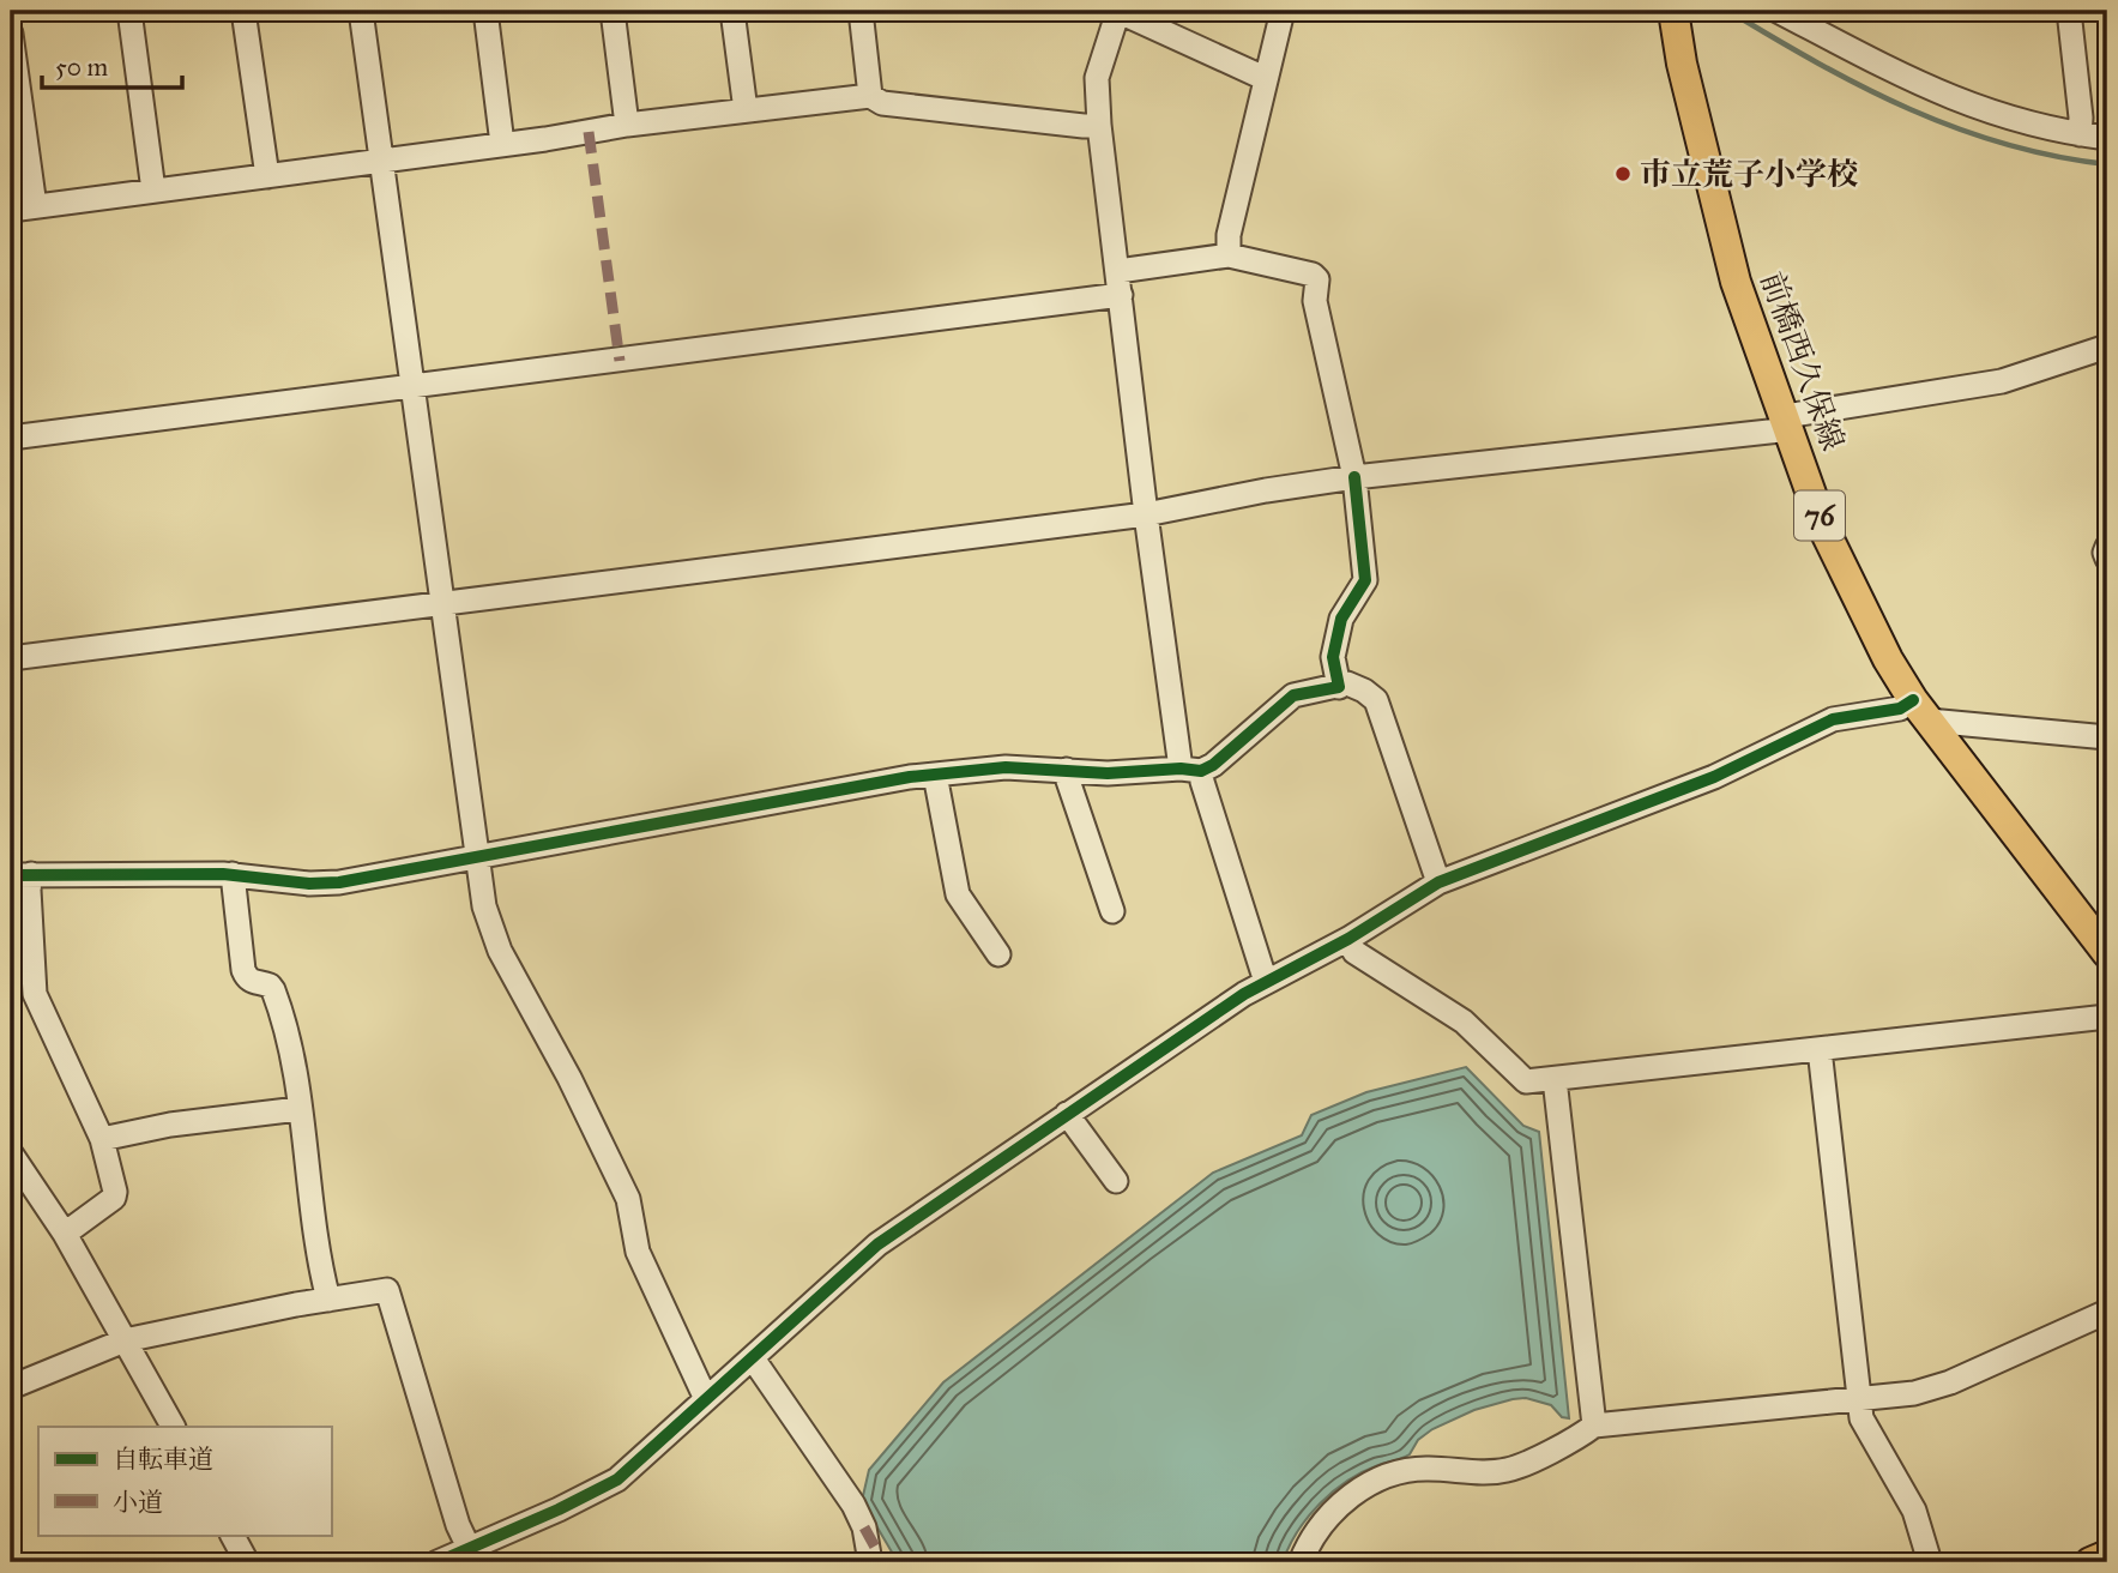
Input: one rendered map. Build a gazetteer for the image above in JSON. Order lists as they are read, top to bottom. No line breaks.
{"streets":{"main road":["前橋西久保線","76"]},"places":["市立荒子小学校"],"legend":["自転車道","小道"],"scale_bar":"50 m"}
